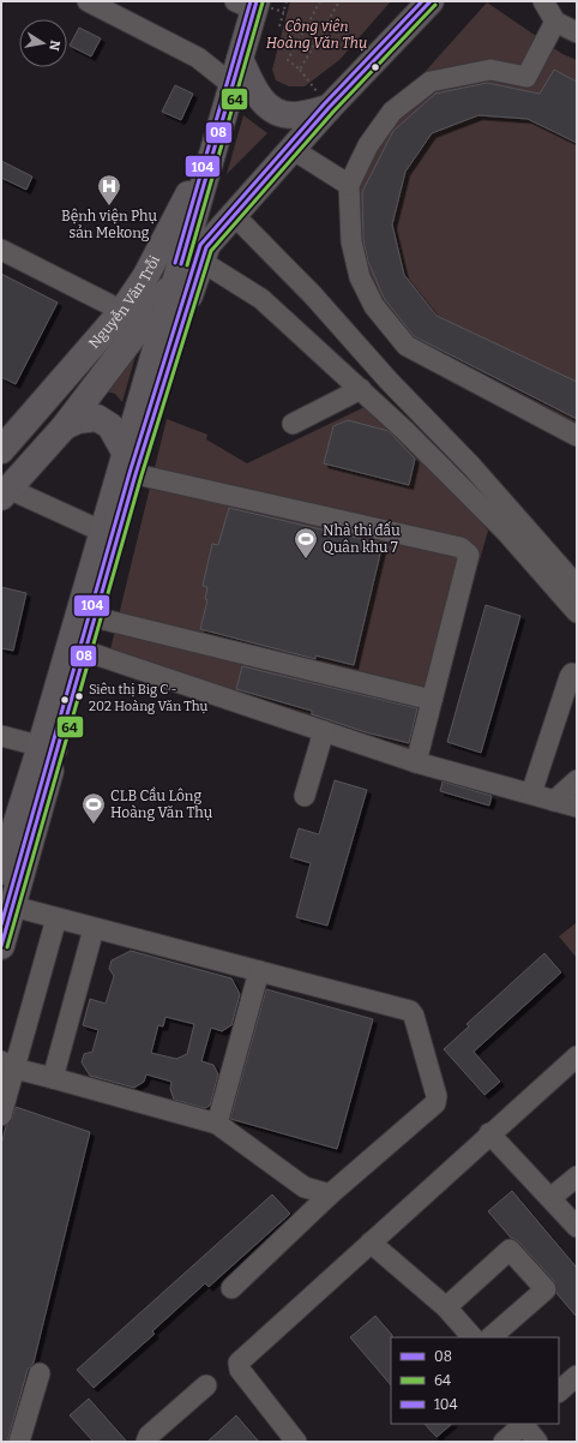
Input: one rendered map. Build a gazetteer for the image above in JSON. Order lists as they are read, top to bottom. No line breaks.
{"streets":{"main road":["Nguyễn Văn Trỗi"]},"parks":["Công viên Hoàng Văn Thụ"],"places":{"hospital":["Bệnh viện Phụ sản Mekong"],"sports":["Nhà thi đấu Quân khu 7","CLB Cầu Lông Hoàng Văn Thụ"],"other":["Siêu thị Big C - 202 Hoàng Văn Thụ"]},"lines":["transit line 08","transit line 104","transit line 64"],"legend":["08","64","104"],"north":"right"}
